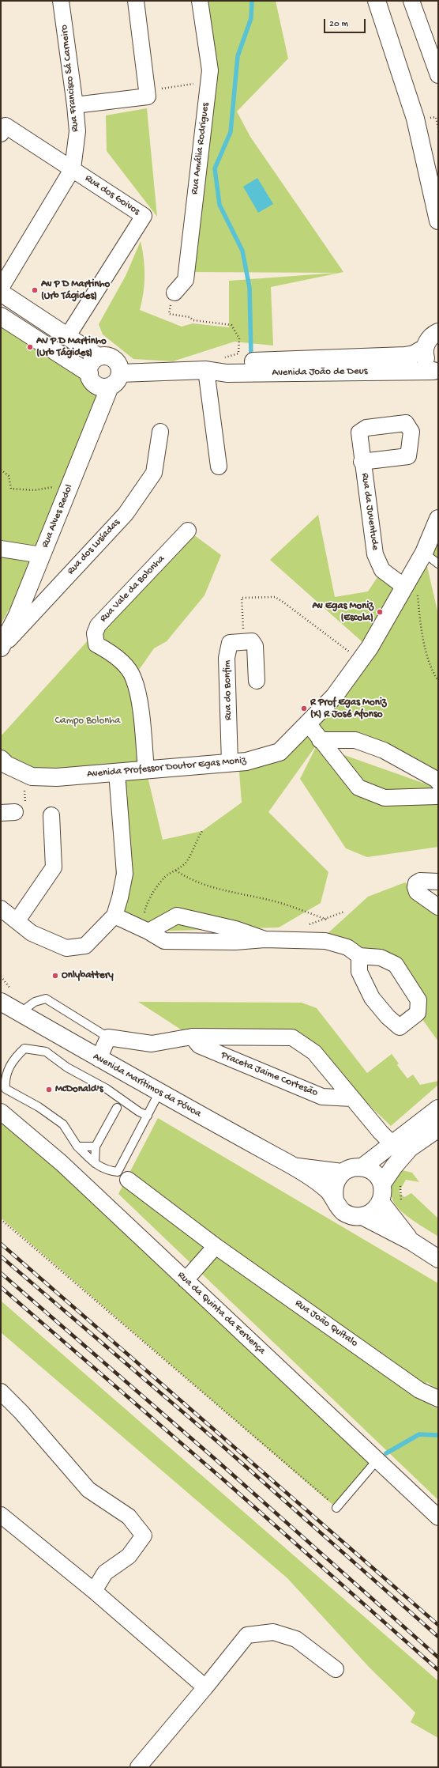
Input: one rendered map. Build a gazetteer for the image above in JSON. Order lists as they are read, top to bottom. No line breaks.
{"streets":{"street":["Rua Francisco Sá Carneiro","Rua Amália Rodrigues","Rua dos Goivos","Avenida João de Deus","Rua da Juventude","Rua Alves Redol","Rua dos Lusíadas","Rua Vale da Bolonha","Rua do Bonfim","Avenida Professor Doutor Egas Moniz","Praceta Jaime Cortesão","Avenida Marítimos da Póvoa","Rua da Quinta da Fervença","Rua João Quítalo"]},"crossings":[["Rua Francisco Sá Carneiro","Rua dos Goivos"],["Avenida João de Deus","Rua Alves Redol"],["Rua da Juventude","Avenida Professor Doutor Egas Moniz"],["Rua Alves Redol","Rua dos Lusíadas"],["Rua Vale da Bolonha","Avenida Professor Doutor Egas Moniz"],["Rua do Bonfim","Avenida Professor Doutor Egas Moniz"]],"parks":["Campo Bolonha"],"places":["Av P D Martinho (Urb Tágides)","AV P D Martinho (Urb Tágides)","Av Egas Moniz (Escola)","R Prof Egas Moniz (X) R José Afonso","Onlybattery","McDonald's"],"scale_bar":"20 m"}
